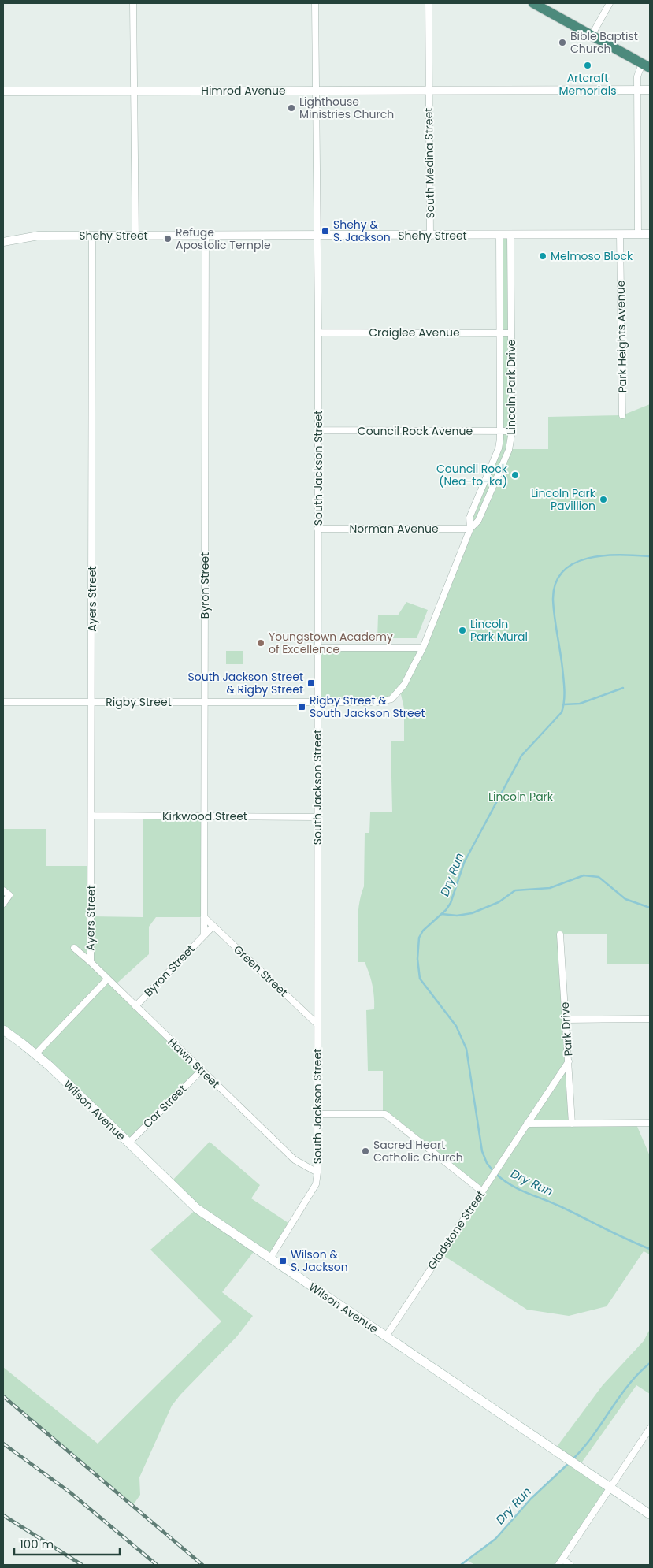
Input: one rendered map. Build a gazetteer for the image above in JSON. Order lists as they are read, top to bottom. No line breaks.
{"streets":{"main road":["Wilson Avenue"],"street":["Himrod Avenue","South Medina Street","Shehy Street","Craiglee Avenue","Park Heights Avenue","Lincoln Park Drive","Council Rock Avenue","South Jackson Street","Norman Avenue","Byron Street","Ayers Street","Rigby Street","Kirkwood Street","Green Street","Park Drive","Hawn Street","Car Street","Gladstone Street"]},"crossings":[["Himrod Avenue","South Medina Street"],["Himrod Avenue","South Jackson Street"],["South Medina Street","Shehy Street"],["Shehy Street","Park Heights Avenue"],["Shehy Street","Lincoln Park Drive"],["Shehy Street","South Jackson Street"],["Shehy Street","Byron Street"],["Shehy Street","Ayers Street"],["Craiglee Avenue","Lincoln Park Drive"],["Craiglee Avenue","South Jackson Street"],["Lincoln Park Drive","Council Rock Avenue"],["Lincoln Park Drive","Norman Avenue"],["Lincoln Park Drive","Rigby Street"],["Council Rock Avenue","South Jackson Street"],["South Jackson Street","Norman Avenue"],["South Jackson Street","Rigby Street"],["South Jackson Street","Kirkwood Street"],["South Jackson Street","Green Street"],["South Jackson Street","Hawn Street"],["South Jackson Street","Wilson Avenue"],["Byron Street","Rigby Street"],["Byron Street","Kirkwood Street"],["Byron Street","Green Street"],["Byron Street","Hawn Street"],["Ayers Street","Rigby Street"],["Ayers Street","Kirkwood Street"],["Ayers Street","Hawn Street"],["Park Drive","Gladstone Street"],["Hawn Street","Car Street"],["Car Street","Wilson Avenue"],["Wilson Avenue","Gladstone Street"]],"water":["Dry Run"],"parks":["Lincoln Park"],"places":{"other":["Bible Baptist Church","Artcraft Memorials","Lighthouse Ministries Church","Refuge Apostolic Temple","Melmoso Block","Council Rock (Nea-to-ka)","Lincoln Park Pavillion","Lincoln Park Mural","Youngstown Academy of Excellence","Sacred Heart Catholic Church"],"transit":["Shehy & S. Jackson","South Jackson Street & Rigby Street","Rigby Street & South Jackson Street","Wilson & S. Jackson"]},"scale_bar":"100 m"}
